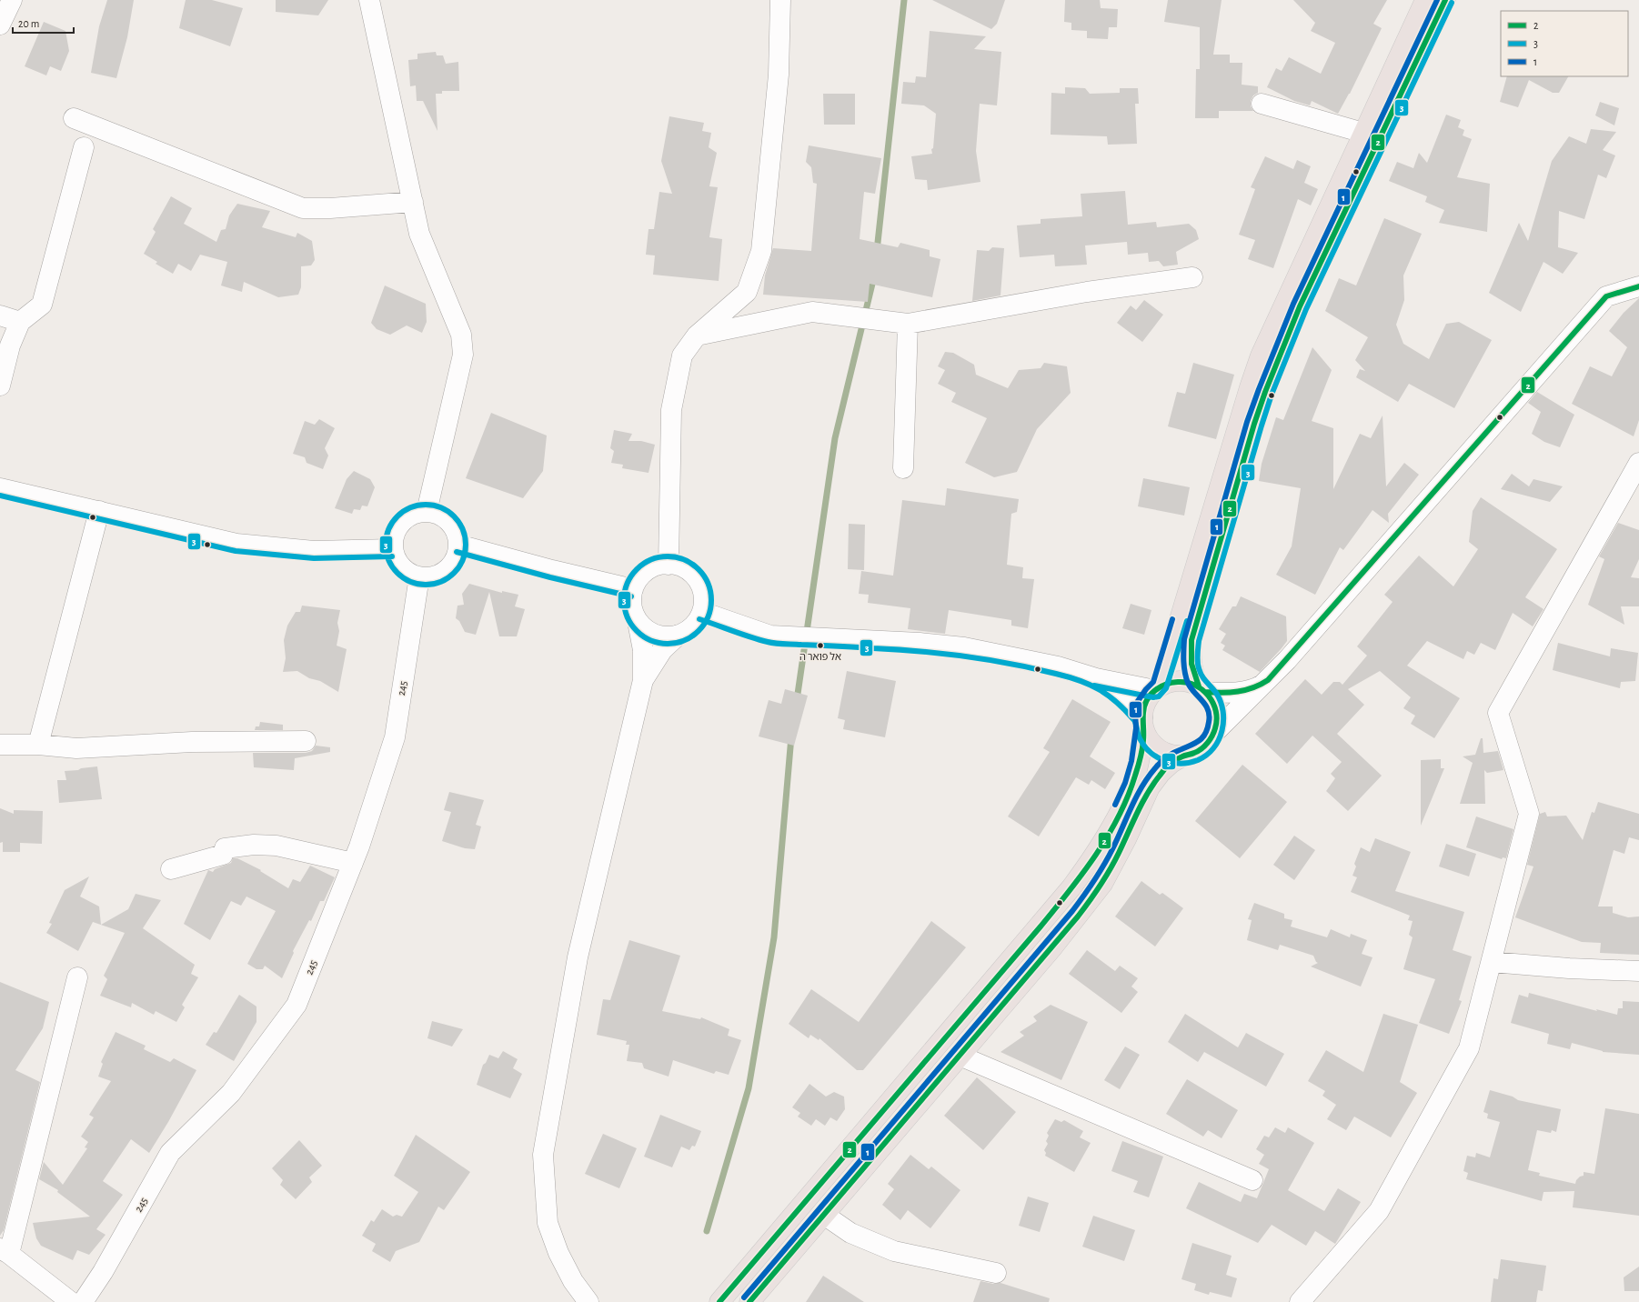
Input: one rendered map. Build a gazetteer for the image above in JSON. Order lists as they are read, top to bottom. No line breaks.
{"streets":{"street":["245"]},"places":["אל פואר ה"],"lines":["transit line 2","transit line 1","transit line 3"],"legend":["2","3","1"],"scale_bar":"20 m"}
